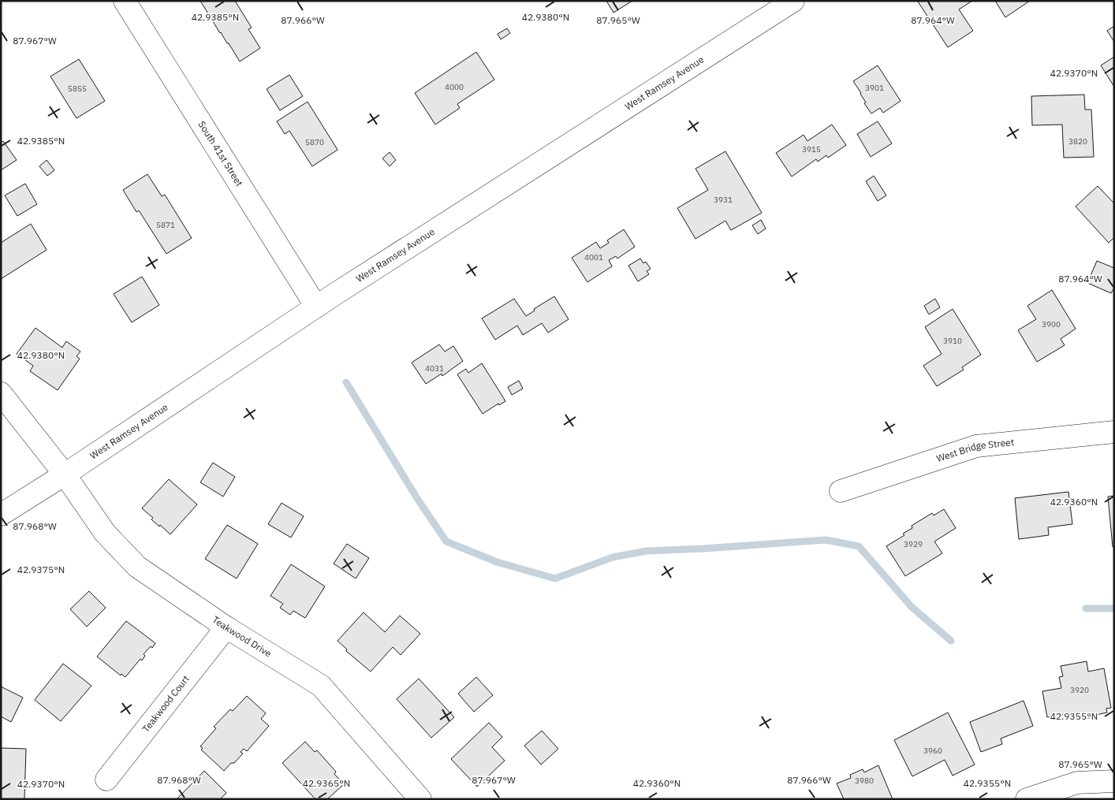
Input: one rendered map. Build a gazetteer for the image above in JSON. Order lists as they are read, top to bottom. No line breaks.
{"streets":{"street":["West Ramsey Avenue","South 41st Street","West Bridge Street","Teakwood Drive","Teakwood Court"]},"crossings":[["West Ramsey Avenue","South 41st Street"],["West Ramsey Avenue","Teakwood Drive"],["Teakwood Drive","Teakwood Court"]],"house_numbers":["4000","3901","5855","3820","5870","3915","3931","5871","4001","3900","3910","4031","3929","3920","3960","3980"],"coordinates":["42.9385°N","42.9380°N","87.964°W","87.966°W","87.965°W","87.967°W","42.9370°N","42.9360°N","87.968°W","42.9375°N","42.9355°N","42.9365°N"]}
